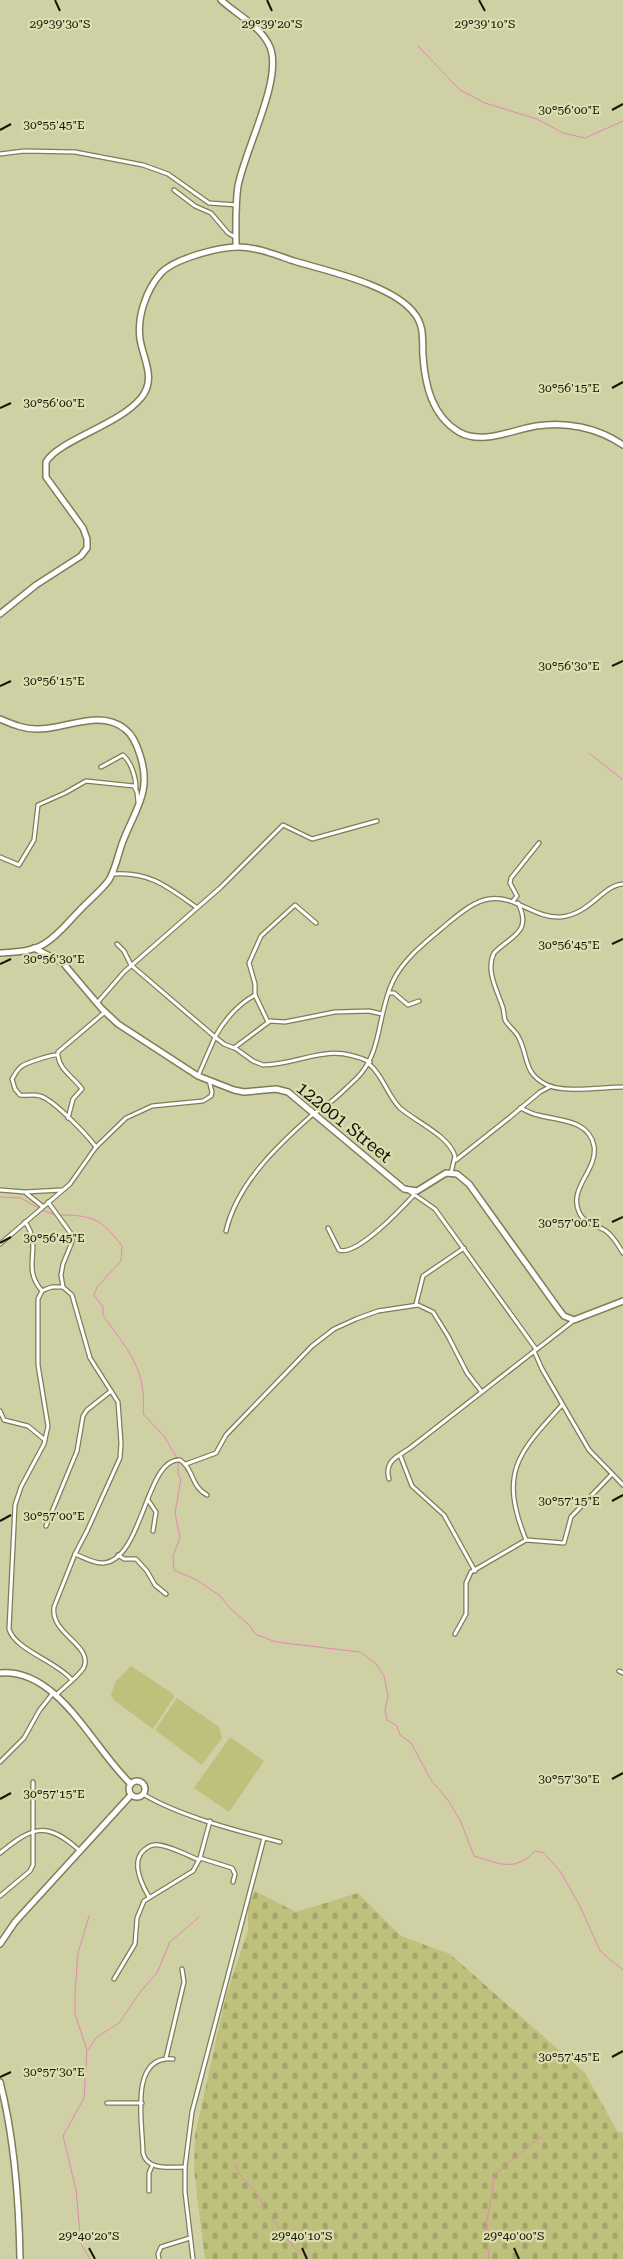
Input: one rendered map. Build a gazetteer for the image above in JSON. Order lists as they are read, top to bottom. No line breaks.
{"streets":{"street":["122001 Street"]},"coordinates":["29°39'30\"S","29°39'20\"S","29°39'10\"S","30°56'00\"E","30°55'45\"E","30°56'15\"E","30°56'30\"E","30°56'45\"E","30°57'00\"E","30°57'15\"E","30°57'30\"E","30°57'45\"E","29°40'20\"S","29°40'10\"S","29°40'00\"S"]}
